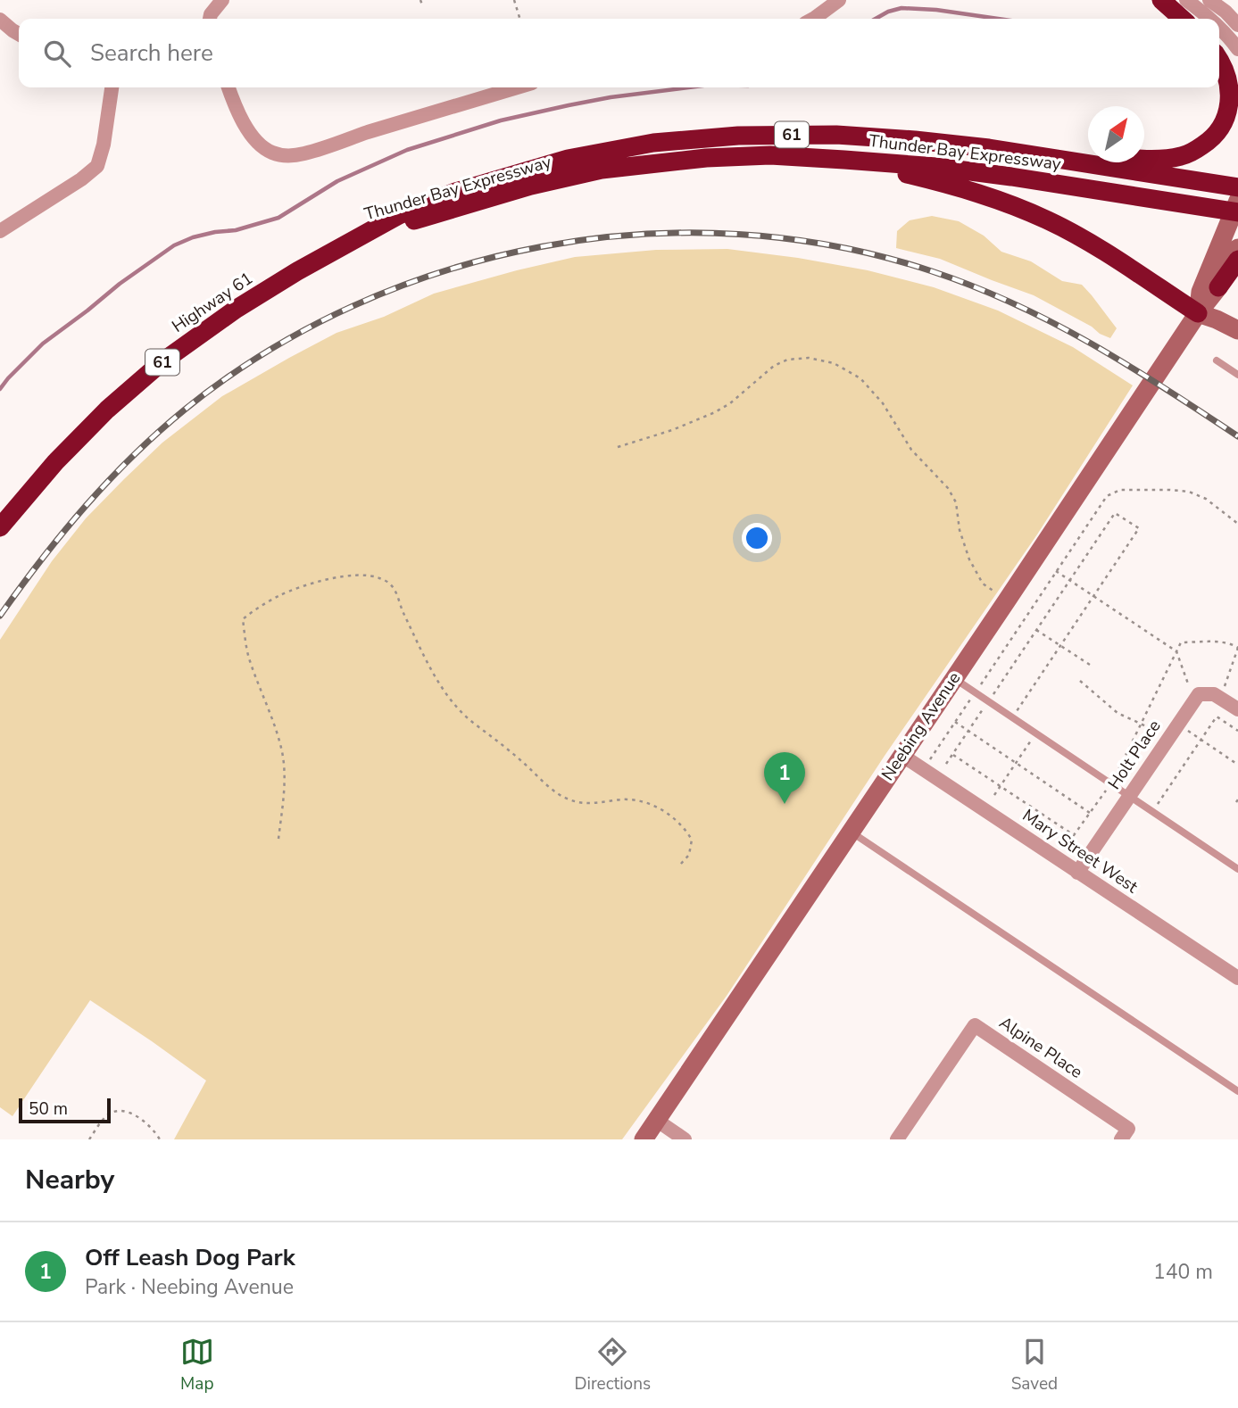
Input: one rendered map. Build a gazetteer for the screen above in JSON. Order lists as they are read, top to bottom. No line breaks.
{"streets":{"highway":["61","Thunder Bay Expressway","Highway 61"],"main road":["Neebing Avenue"],"street":["Holt Place","Mary Street West","Alpine Place"]},"crossings":[["Thunder Bay Expressway","Highway 61"],["Thunder Bay Expressway","Neebing Avenue"],["Neebing Avenue","Mary Street West"],["Holt Place","Mary Street West"]],"scale_bar":"50 m","north":"top right","page":{"search":"Search here","pins":"1","scale":"50 m","heading":"Nearby","list":[{"mark":"1","name":"Off Leash Dog Park","note":"Park · Neebing Avenue","value":"140 m"}],"nav":["Map","Directions","Saved"]}}
